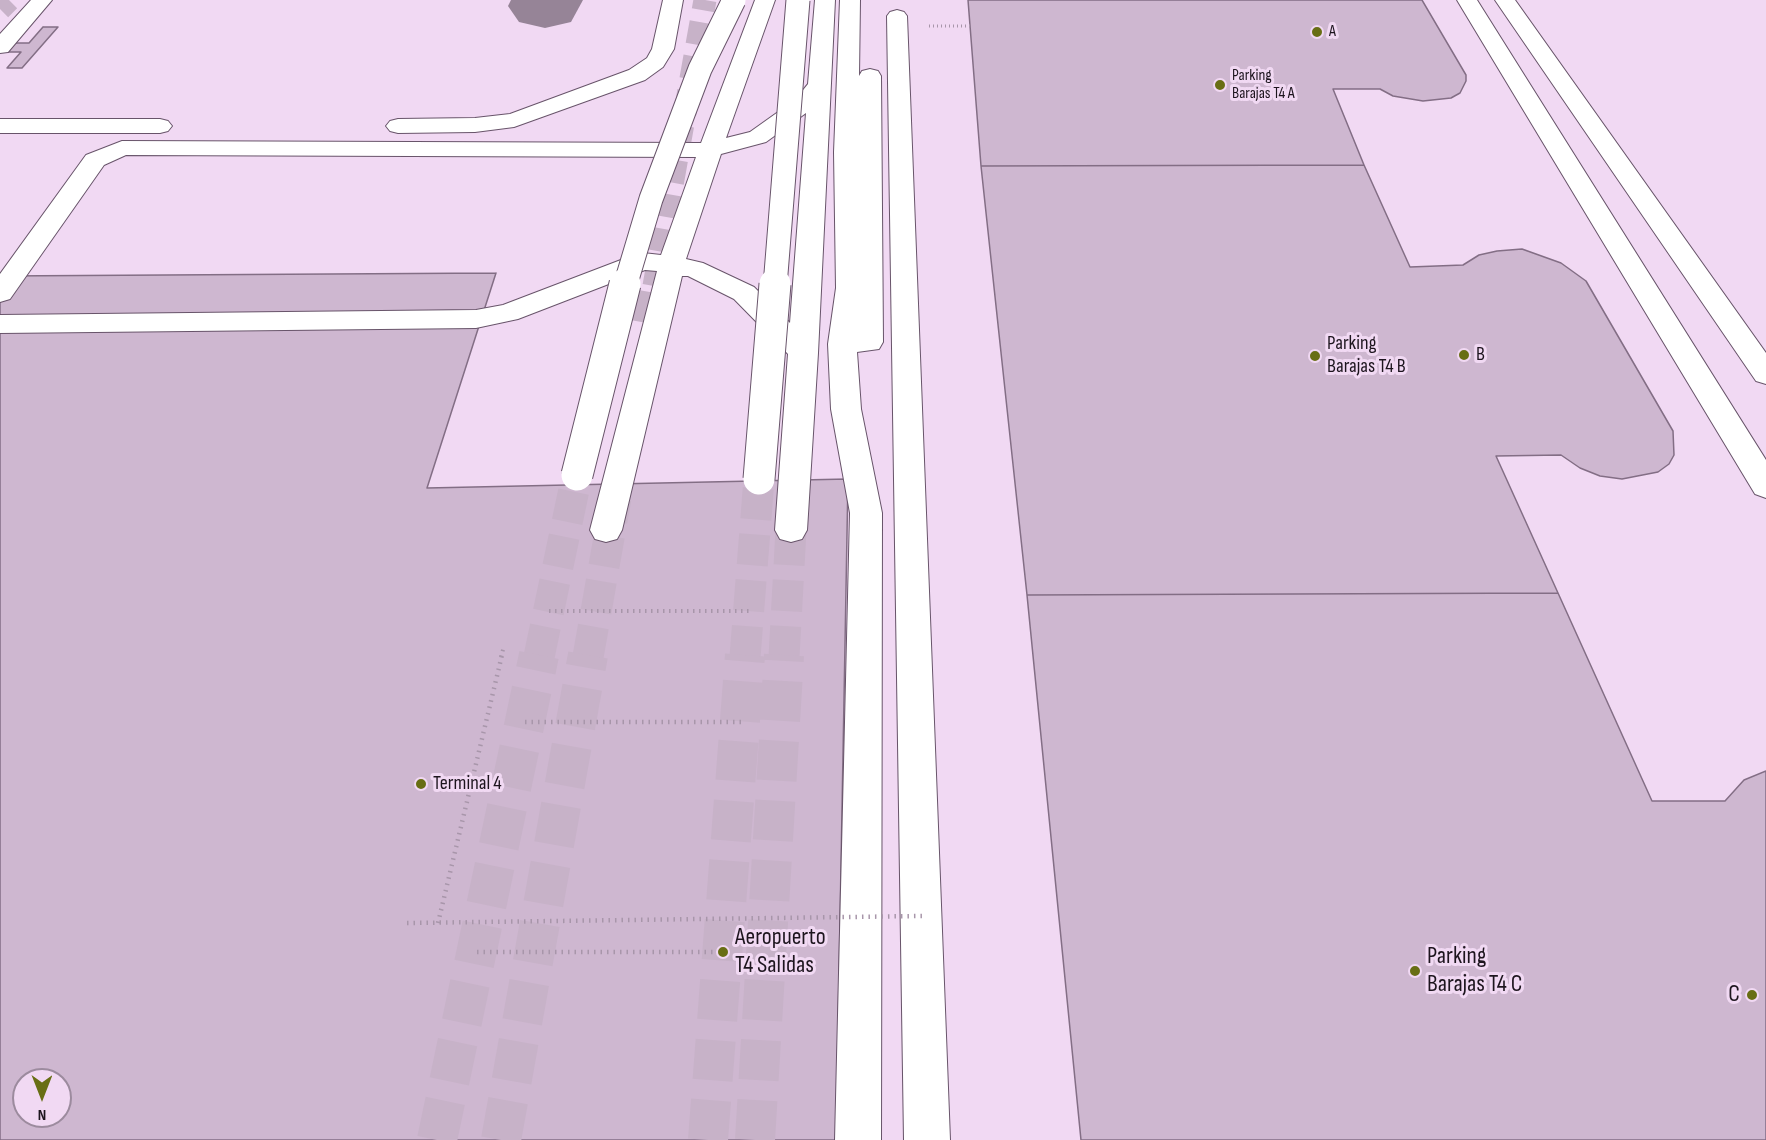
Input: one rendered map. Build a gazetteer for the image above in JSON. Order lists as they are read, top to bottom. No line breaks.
{"places":["A","Parking Barajas T4 A","B","Parking Barajas T4 B","Terminal 4","Aeropuerto T4 Salidas","Parking Barajas T4 C","C"],"north":"bottom"}
